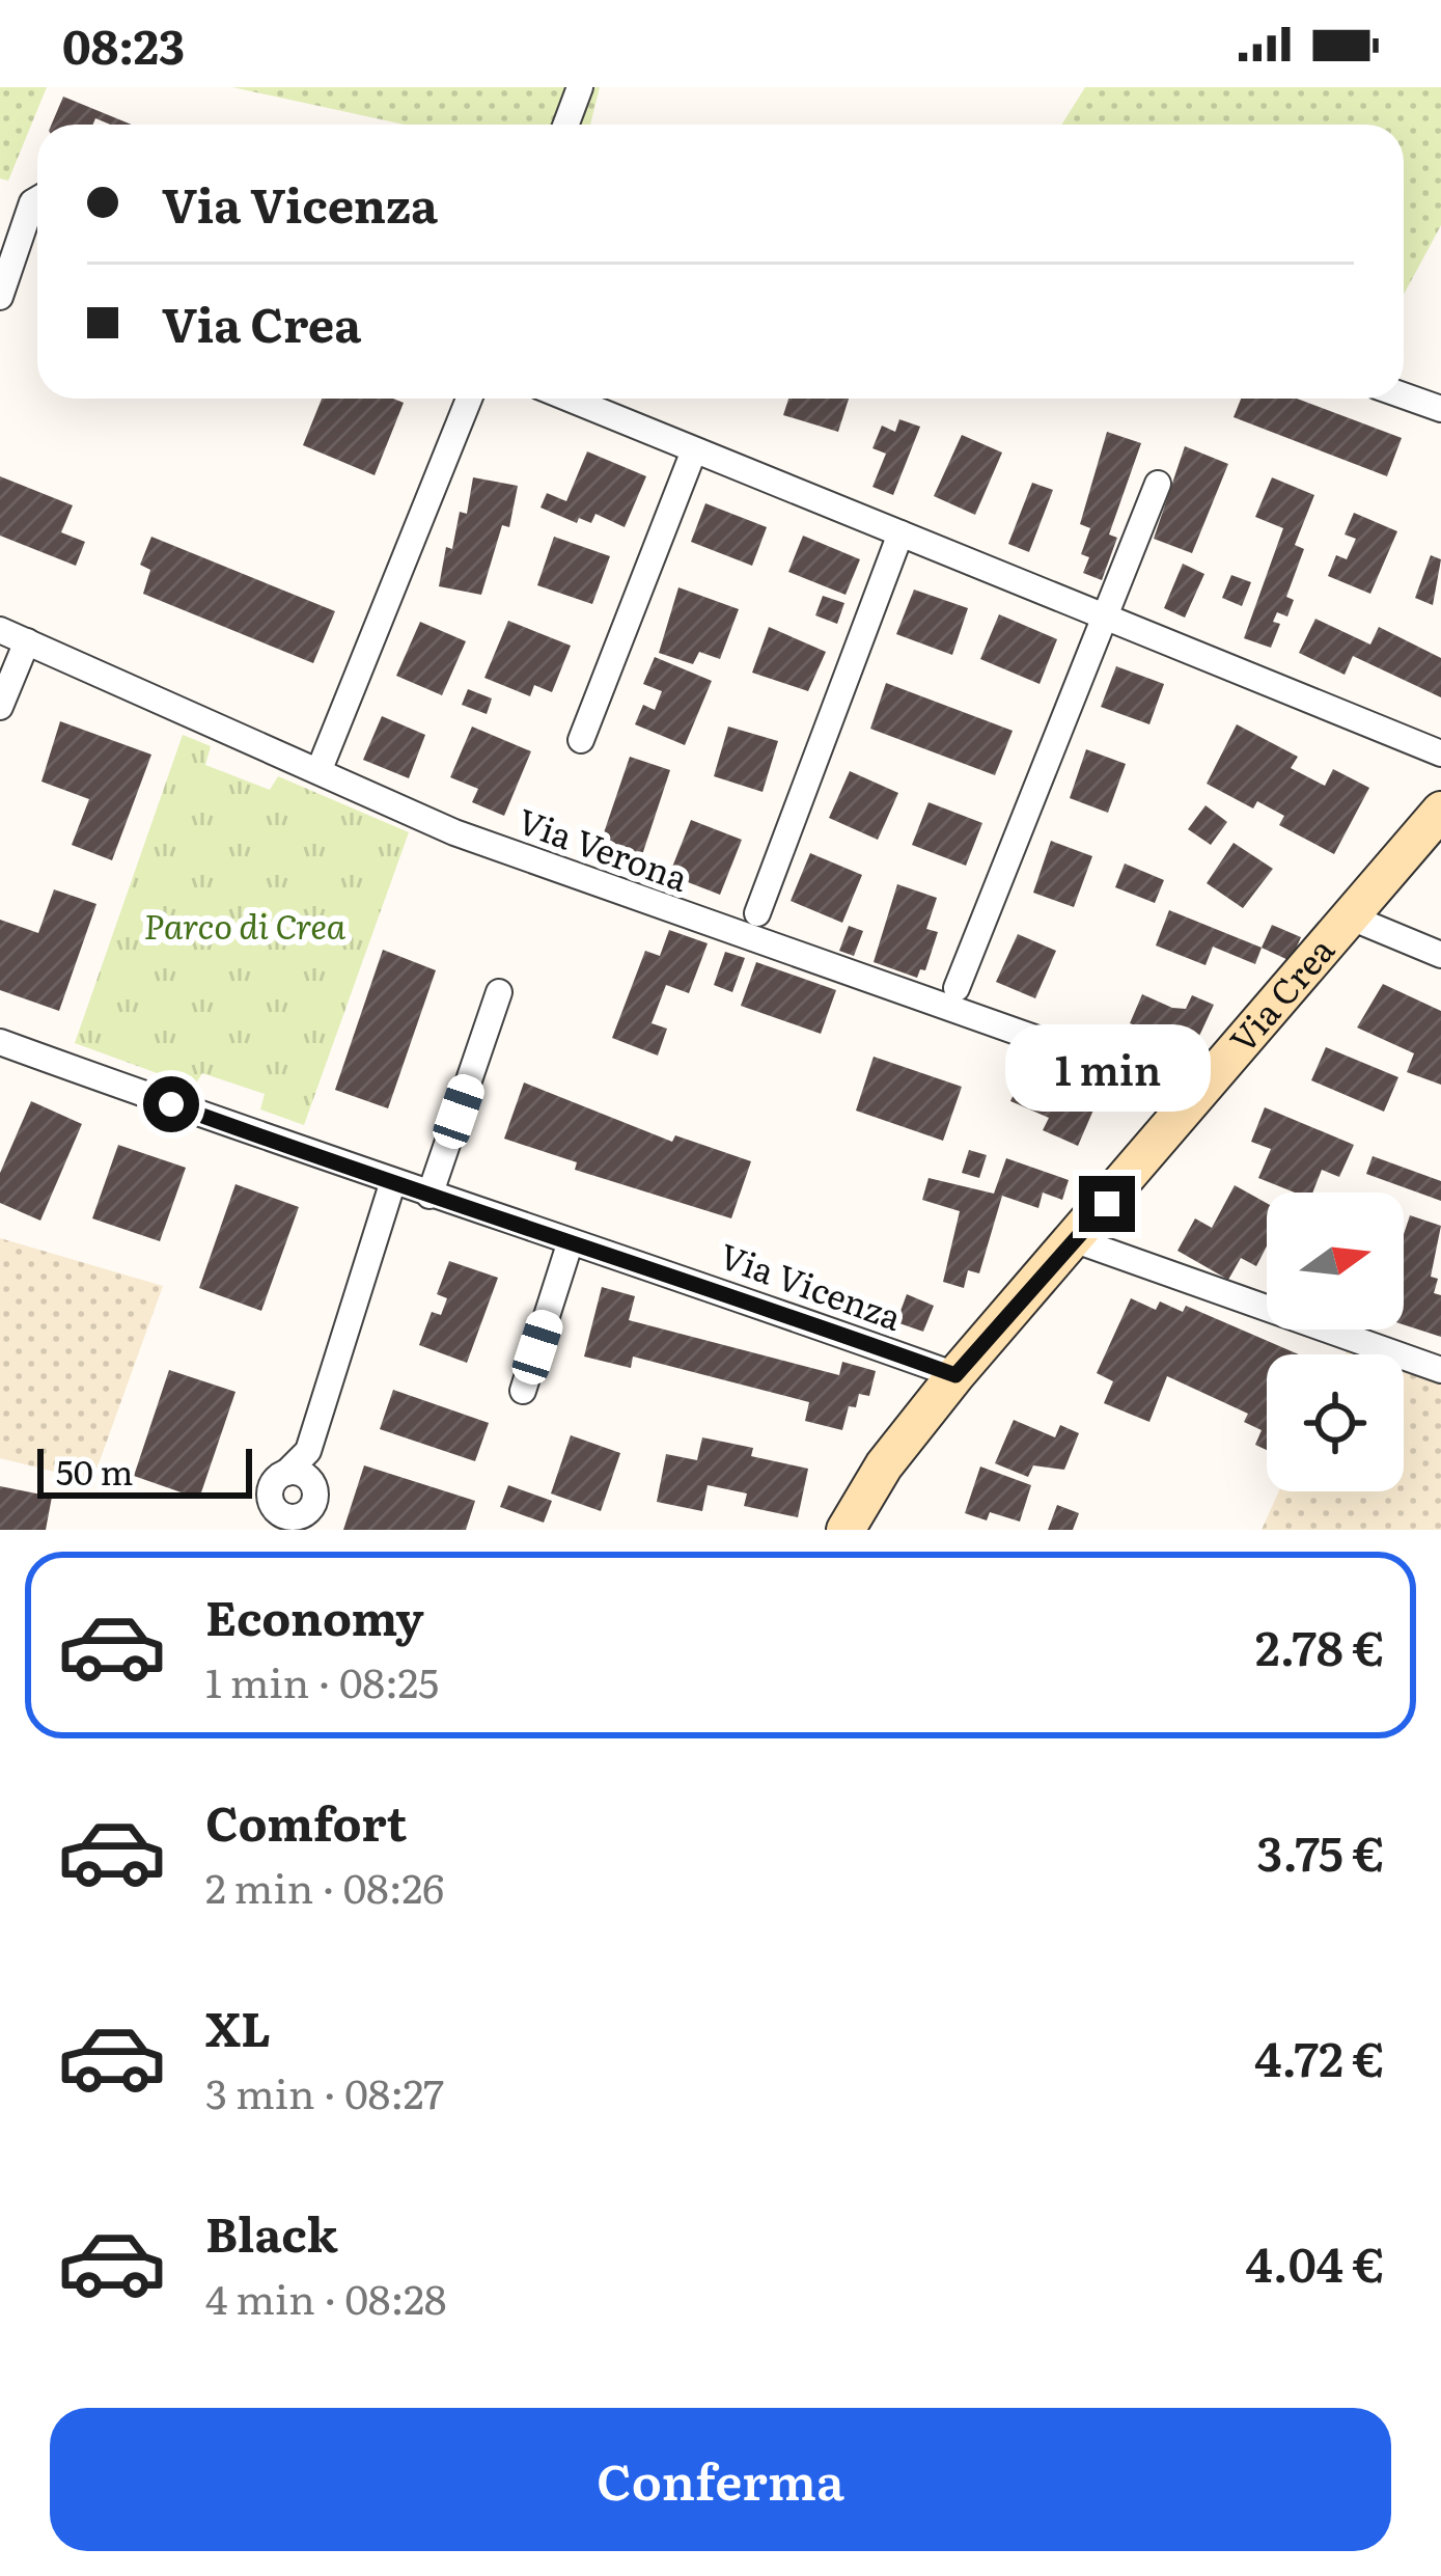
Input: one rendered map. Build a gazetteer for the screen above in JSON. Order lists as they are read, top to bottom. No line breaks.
{"streets":{"street":["Via Verona","Via Crea","Via Vicenza"]},"crossings":[["Via Verona","Via Crea"],["Via Crea","Via Vicenza"]],"parks":["Parco di Crea"],"scale_bar":"50 m","north":"right","page":{"status":"08:23","banner":["Via Vicenza","Via Crea"],"bubble":"1 min","scale":"50 m","list":[{"name":"Economy","note":"1 min · 08:25","value":"2.78 €"},{"name":"Comfort","note":"2 min · 08:26","value":"3.75 €"},{"name":"XL","note":"3 min · 08:27","value":"4.72 €"},{"name":"Black","note":"4 min · 08:28","value":"4.04 €"}],"buttons":"Conferma"}}
